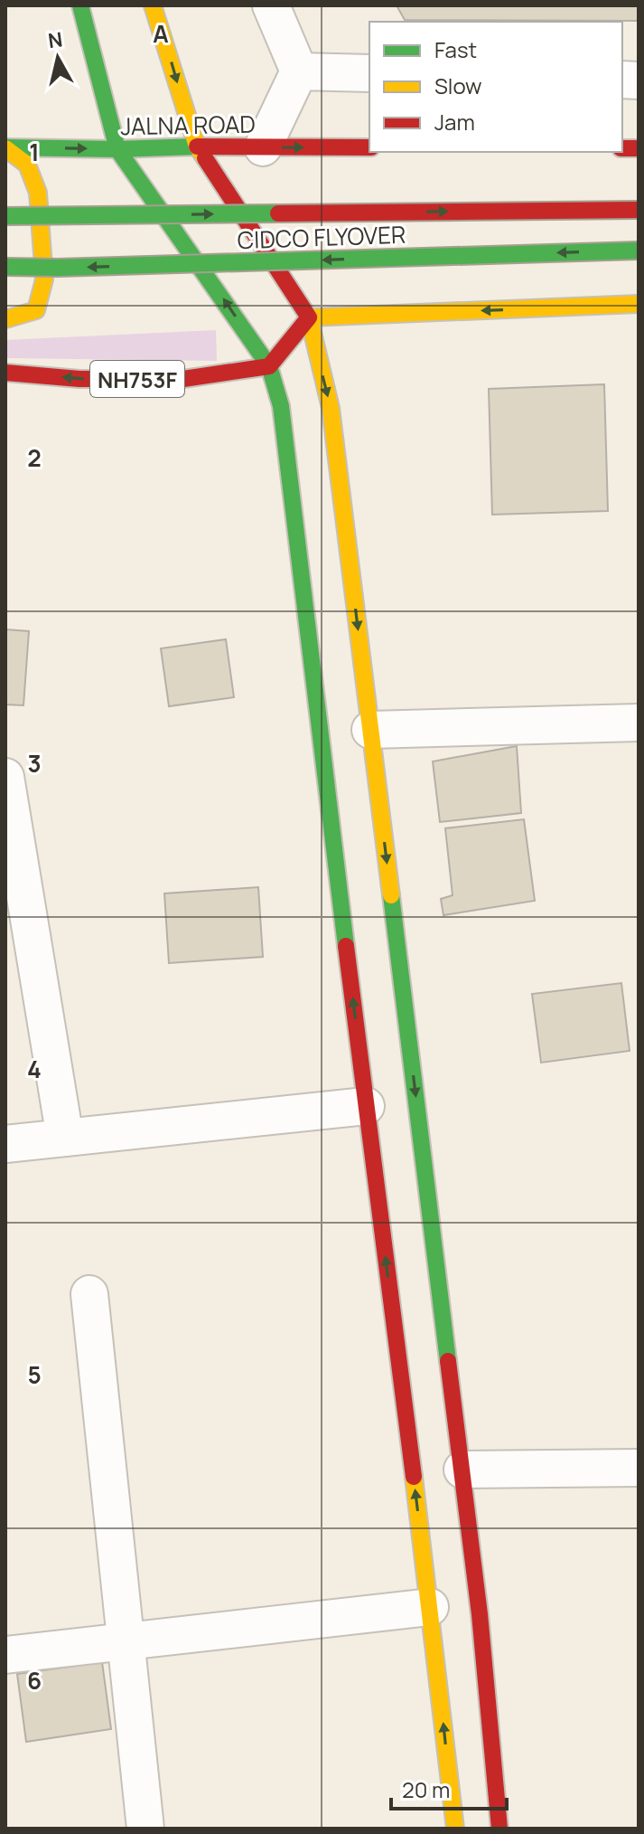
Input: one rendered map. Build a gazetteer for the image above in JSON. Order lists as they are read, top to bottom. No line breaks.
{"streets":{"main road":["JALNA ROAD","CIDCO FLYOVER","NH753F"]},"one_way":["JALNA ROAD"],"legend":["Fast","Slow","Jam"],"scale_bar":"20 m","north":"top","grid":{"columns":["A"],"rows":["1","2","3","4","5","6"]}}
